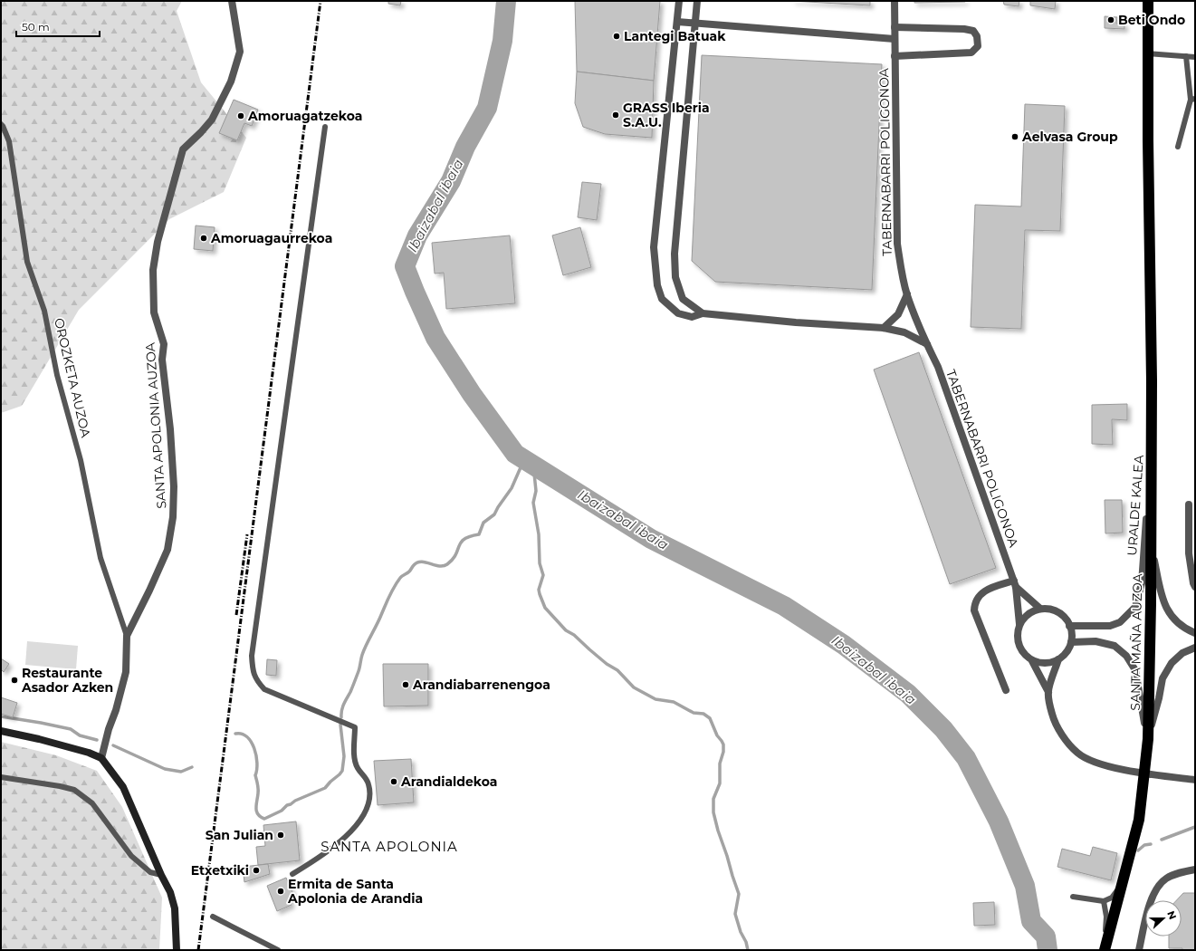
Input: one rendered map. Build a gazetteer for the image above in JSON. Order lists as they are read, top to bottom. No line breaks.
{"streets":{"highway":["SANTA MAÑA AUZOA"],"street":["TABERNABARRI POLIGONOA","SANTA APOLONIA AUZOA","URALDE KALEA"],"lane":["OROZKETA AUZOA"]},"crossings":[["OROZKETA AUZOA","SANTA APOLONIA AUZOA"],["URALDE KALEA","SANTA MAÑA AUZOA"]],"districts":["SANTA APOLONIA"],"water":["Ibaizabal ibaia"],"places":["Beti Ondo","Lantegi Batuak","GRASS Iberia S.A.U.","Amoruagatzekoa","Aelvasa Group","Amoruagaurrekoa","Restaurante Asador Azken","Arandiabarrenengoa","Arandialdekoa","San Julian","Etxetxiki","Ermita de Santa Apolonia de Arandia"],"scale_bar":"50 m","north":"right"}
